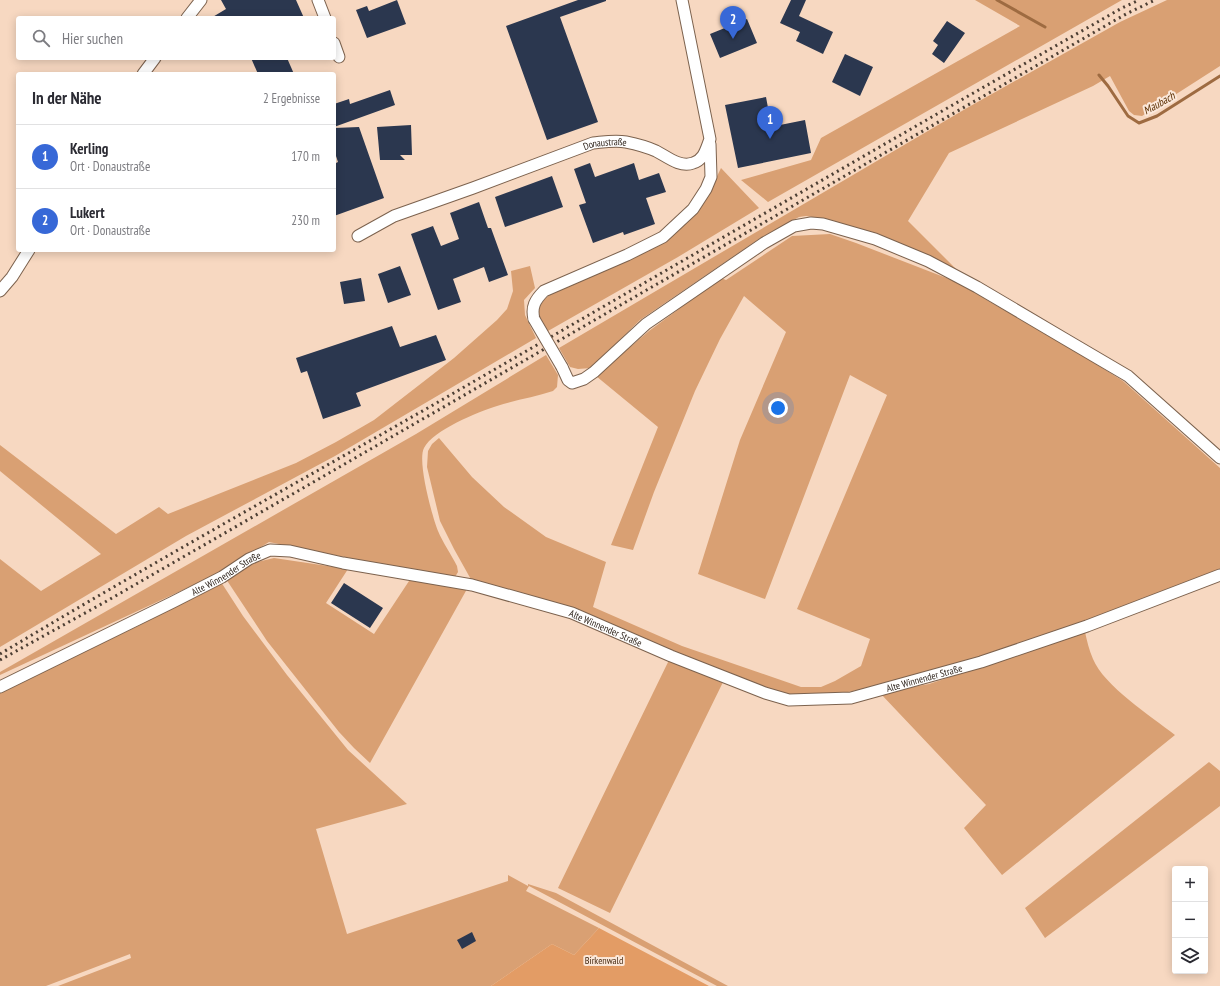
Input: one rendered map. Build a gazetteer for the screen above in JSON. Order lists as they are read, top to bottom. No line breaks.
{"streets":{"street":["Donaustraße","Alte Winnender Straße"]},"water":["Maubach"],"parks":["Birkenwald"],"page":{"pins":["2","1"],"search":"Hier suchen","heading":["In der Nähe","2 Ergebnisse"],"list":[{"mark":"1","name":"Kerling","note":"Ort · Donaustraße","value":"170 m"},{"mark":"2","name":"Lukert","note":"Ort · Donaustraße","value":"230 m"}],"map_buttons":["+","−"]}}
